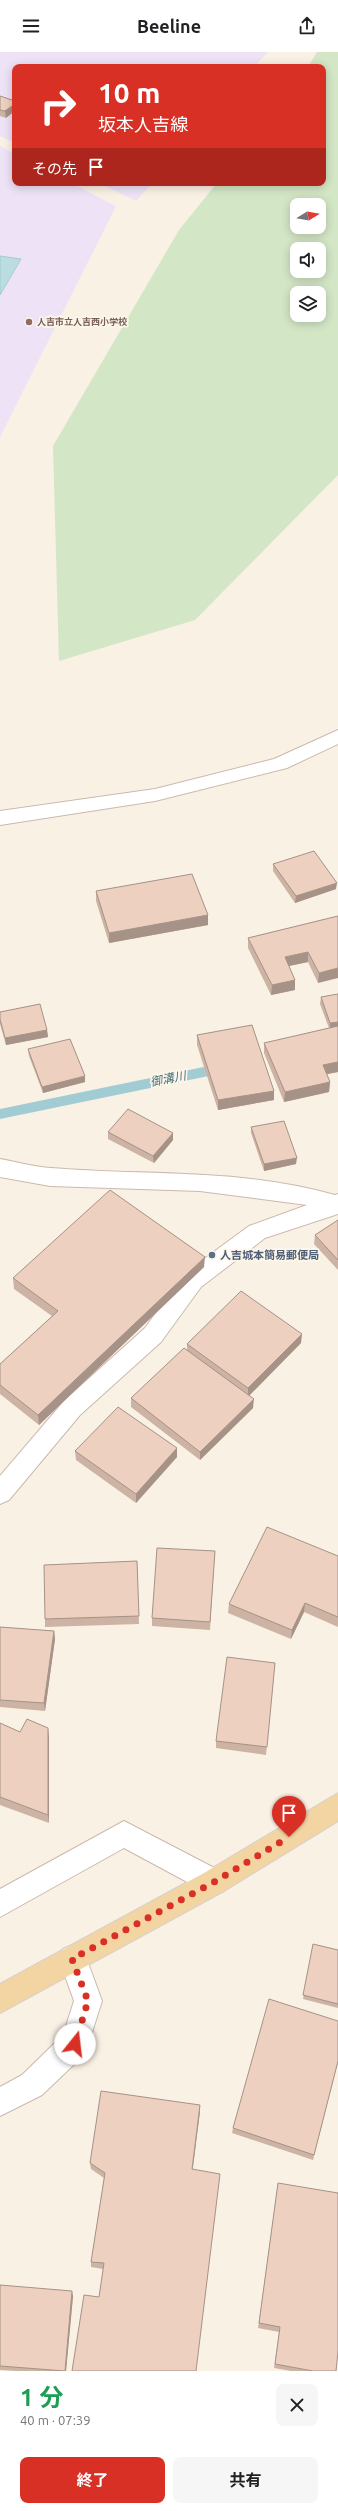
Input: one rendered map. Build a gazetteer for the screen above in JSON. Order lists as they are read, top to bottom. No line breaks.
{"water":["御溝川"],"places":["人吉市立人吉西小学校","人吉城本簡易郵便局"],"north":"right","page":{"header":"Beeline","turn":["10 m","坂本人吉線"],"then":"その先","heading":["1 分","40 m · 07:39"],"buttons":["終了","共有"]}}
